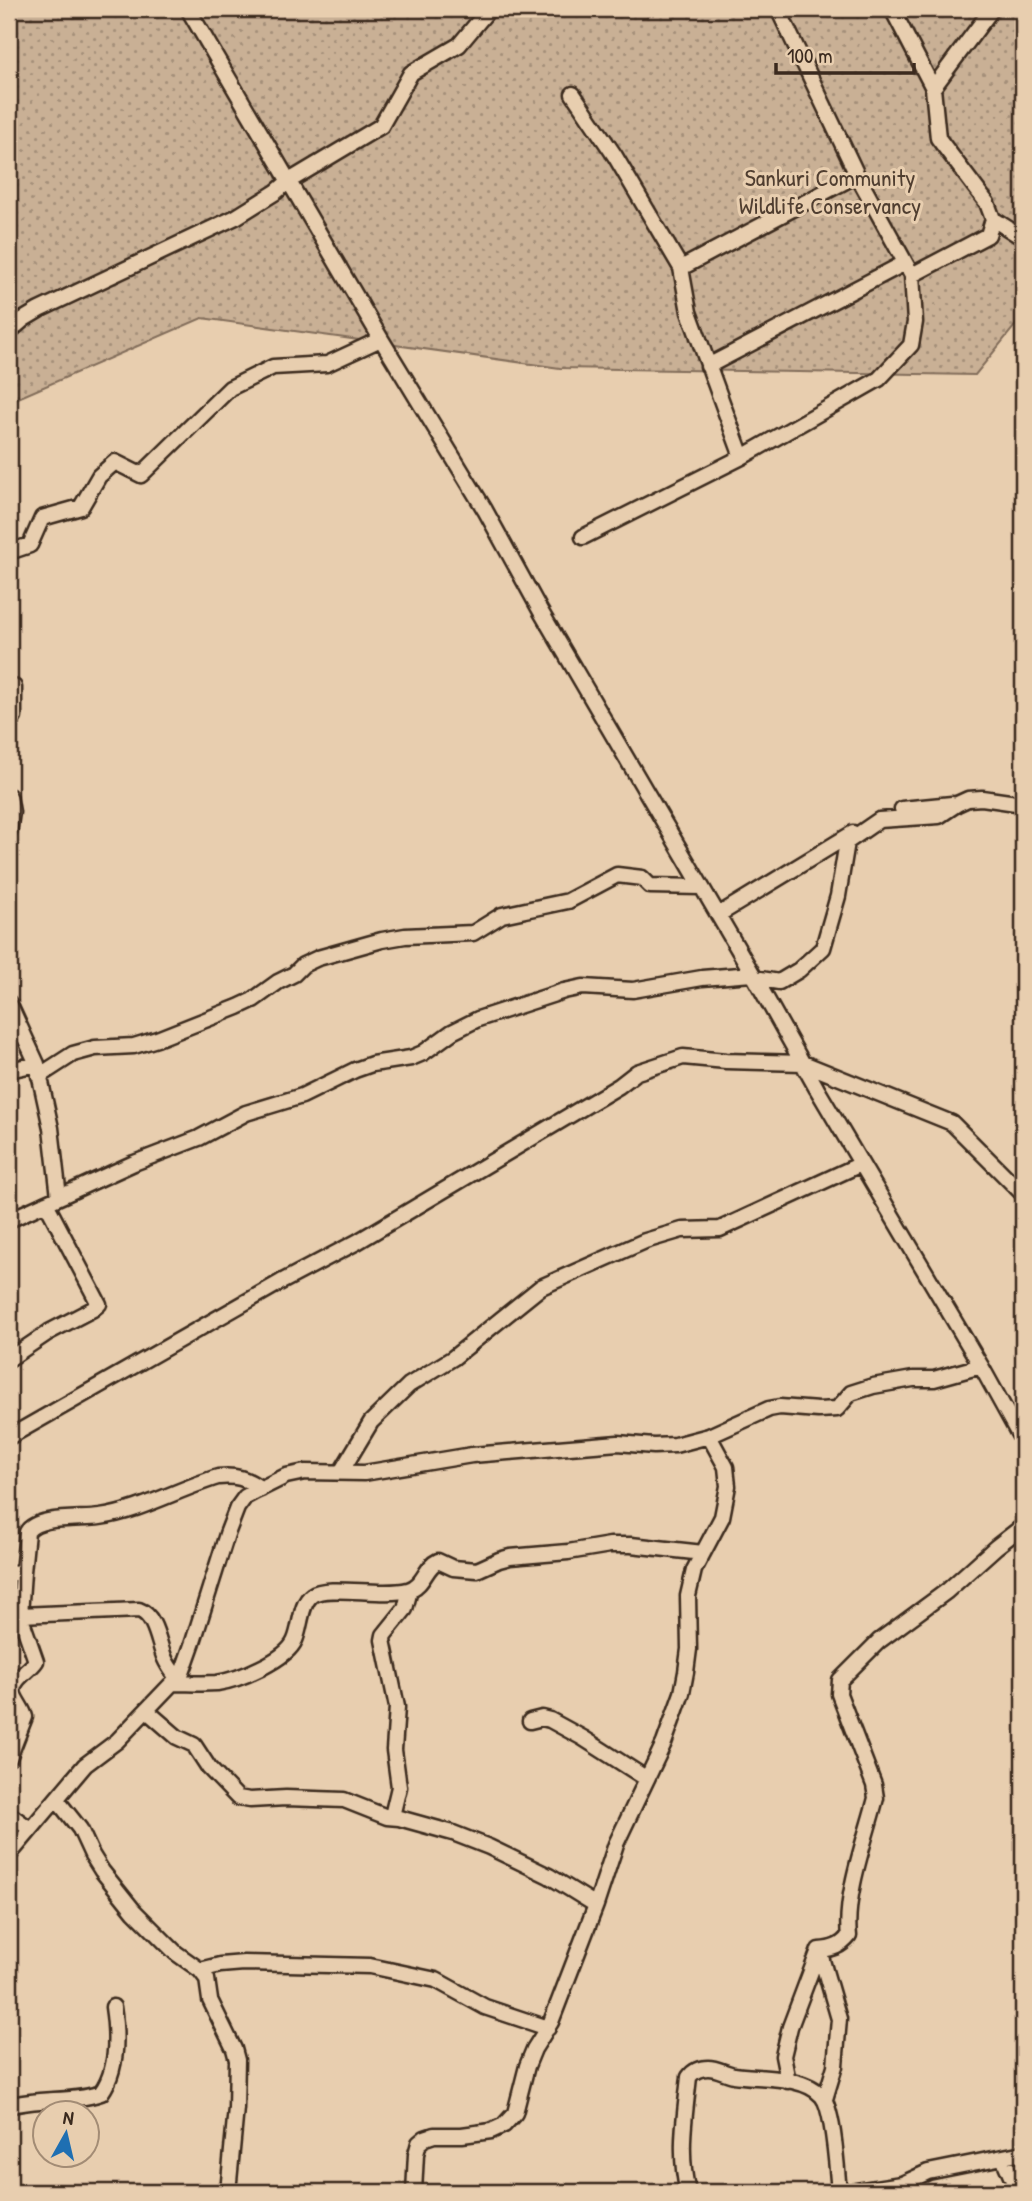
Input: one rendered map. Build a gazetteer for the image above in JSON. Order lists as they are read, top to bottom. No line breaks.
{"parks":["Sankuri Community Wildlife Conservancy"],"scale_bar":"100 m","north":"top"}
